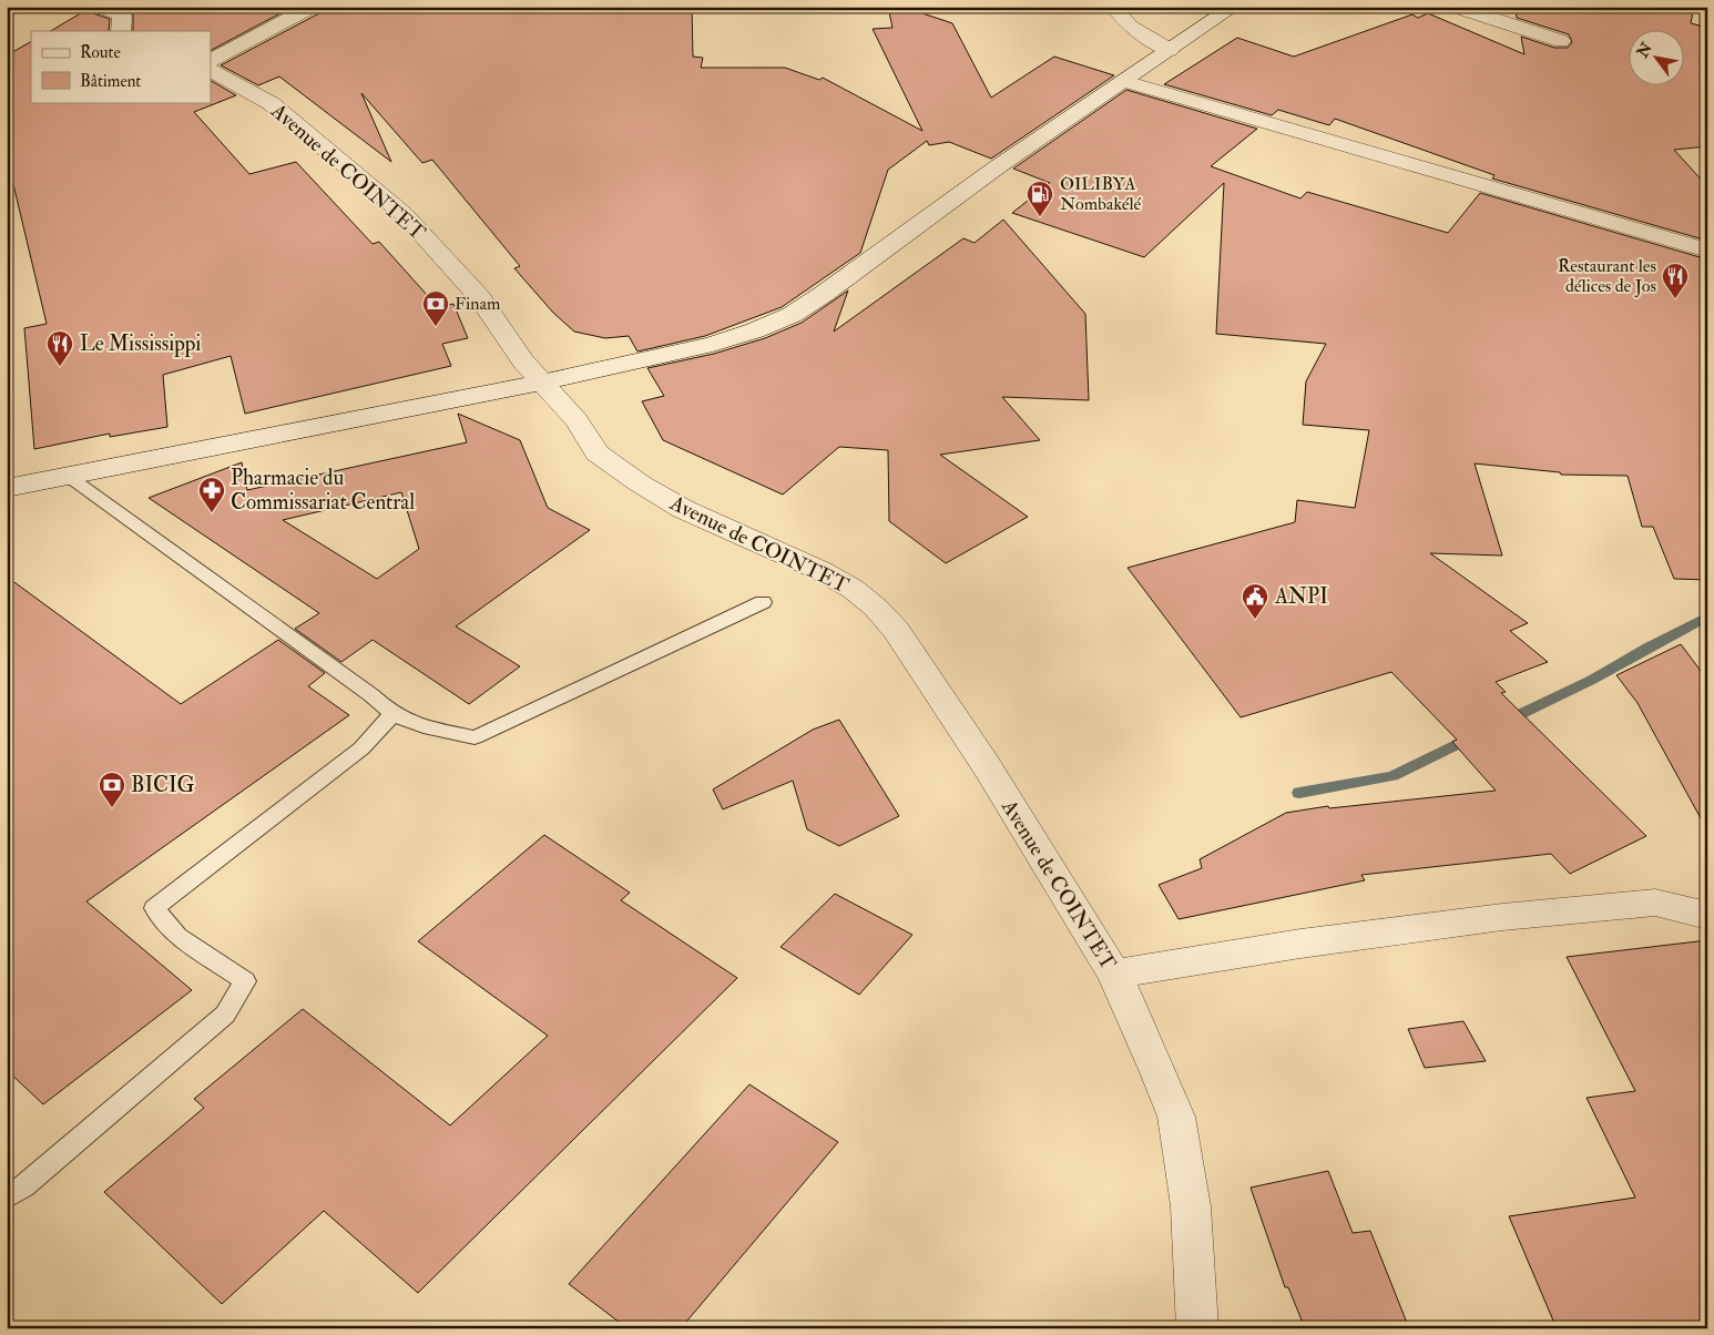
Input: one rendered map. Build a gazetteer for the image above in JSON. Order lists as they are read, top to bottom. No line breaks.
{"streets":{"street":["Avenue de COINTET"]},"places":{"fuel station":["OILIBYA Nombakélé"],"restaurant":["Restaurant les délices de Jos","Le Mississippi"],"bank":["Finam","BICIG"],"pharmacy":["Pharmacie du Commissariat Central"],"public building":["ANPI"]},"legend":["Route","Bâtiment"],"north":"top left"}
